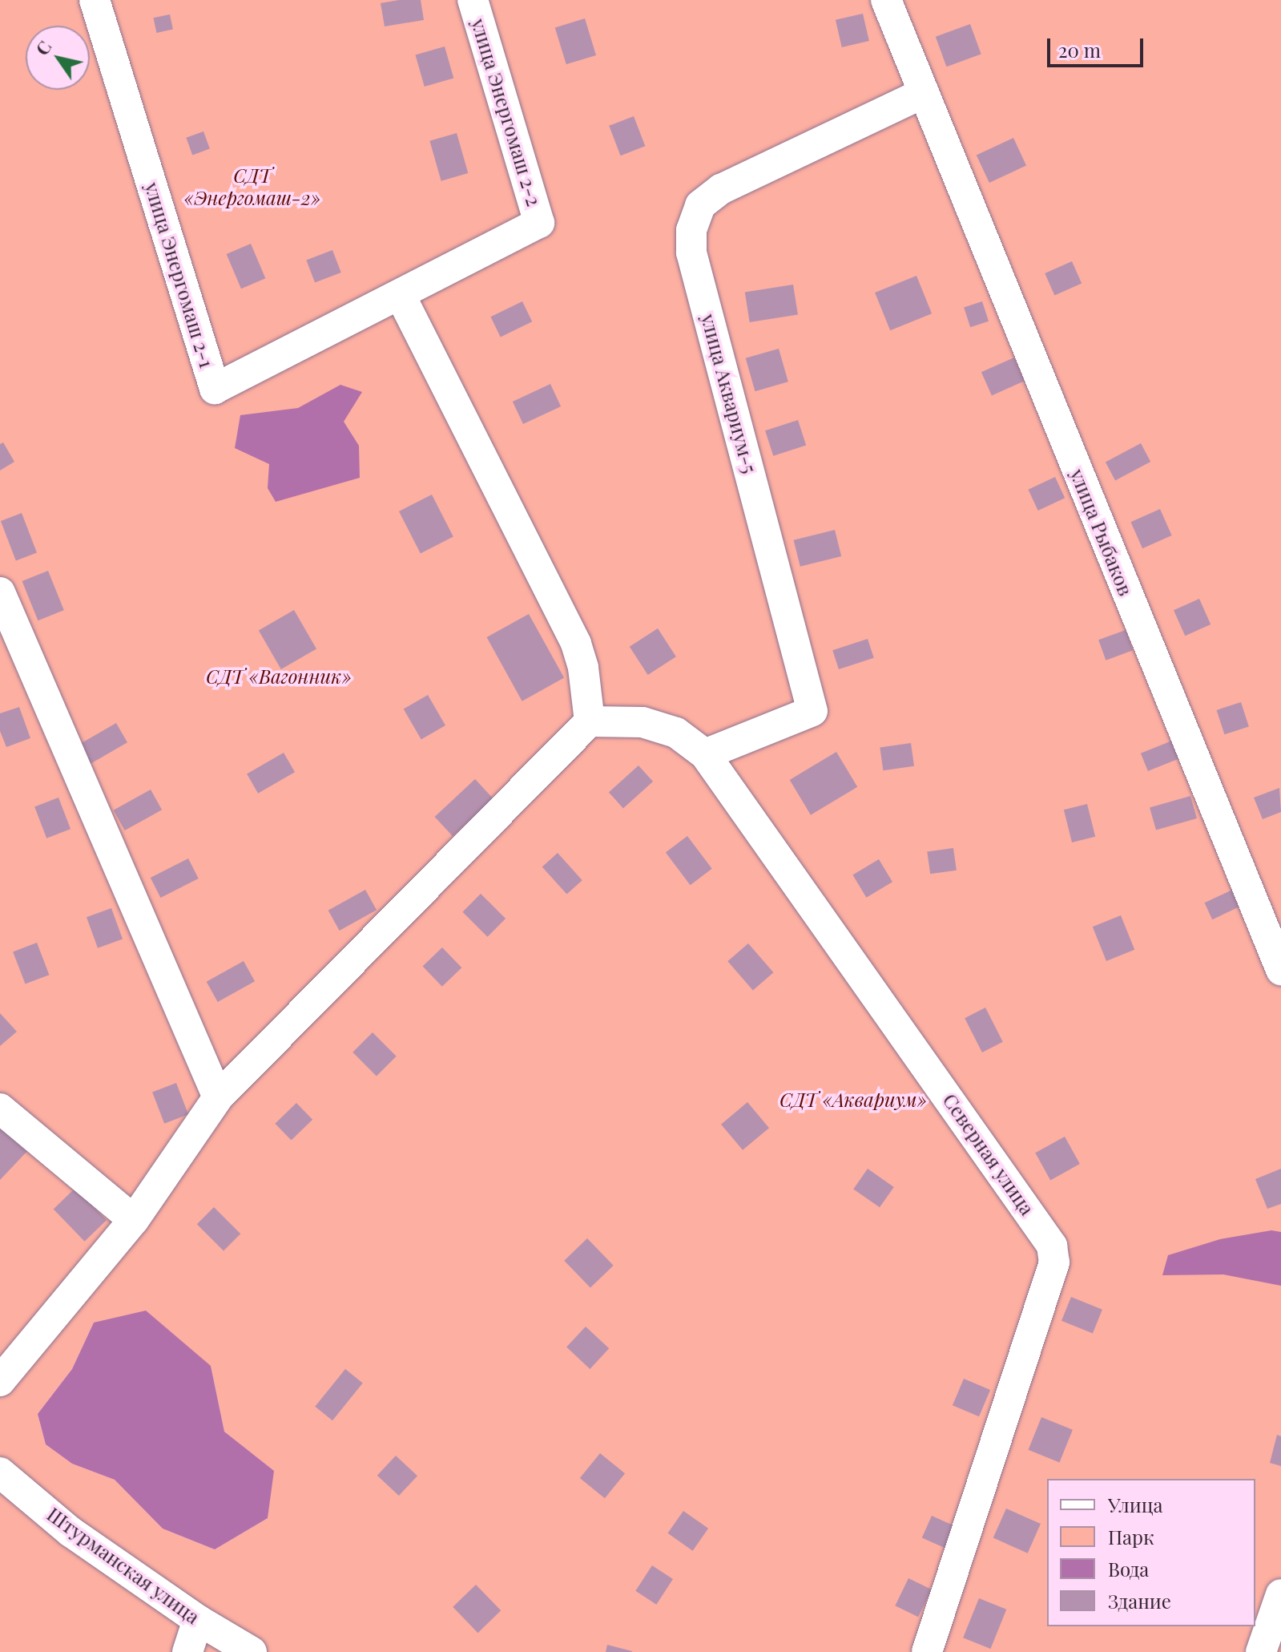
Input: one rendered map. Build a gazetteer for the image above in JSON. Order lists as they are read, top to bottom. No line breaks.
{"streets":{"street":["улица Энергомаш 2-2","улица Энергомаш 2-1","улица Аквариум-5","улица Рыбаков","Северная улица","Штурманская улица"]},"crossings":[["улица Энергомаш 2-2","улица Энергомаш 2-1"],["улица Аквариум-5","улица Рыбаков"],["улица Аквариум-5","Северная улица"]],"parks":["СДТ «Энергомаш-2»","СДТ «Вагонник»","СДТ «Аквариум»"],"legend":["Улица","Парк","Вода","Здание"],"scale_bar":"20 m","north":"top left"}
